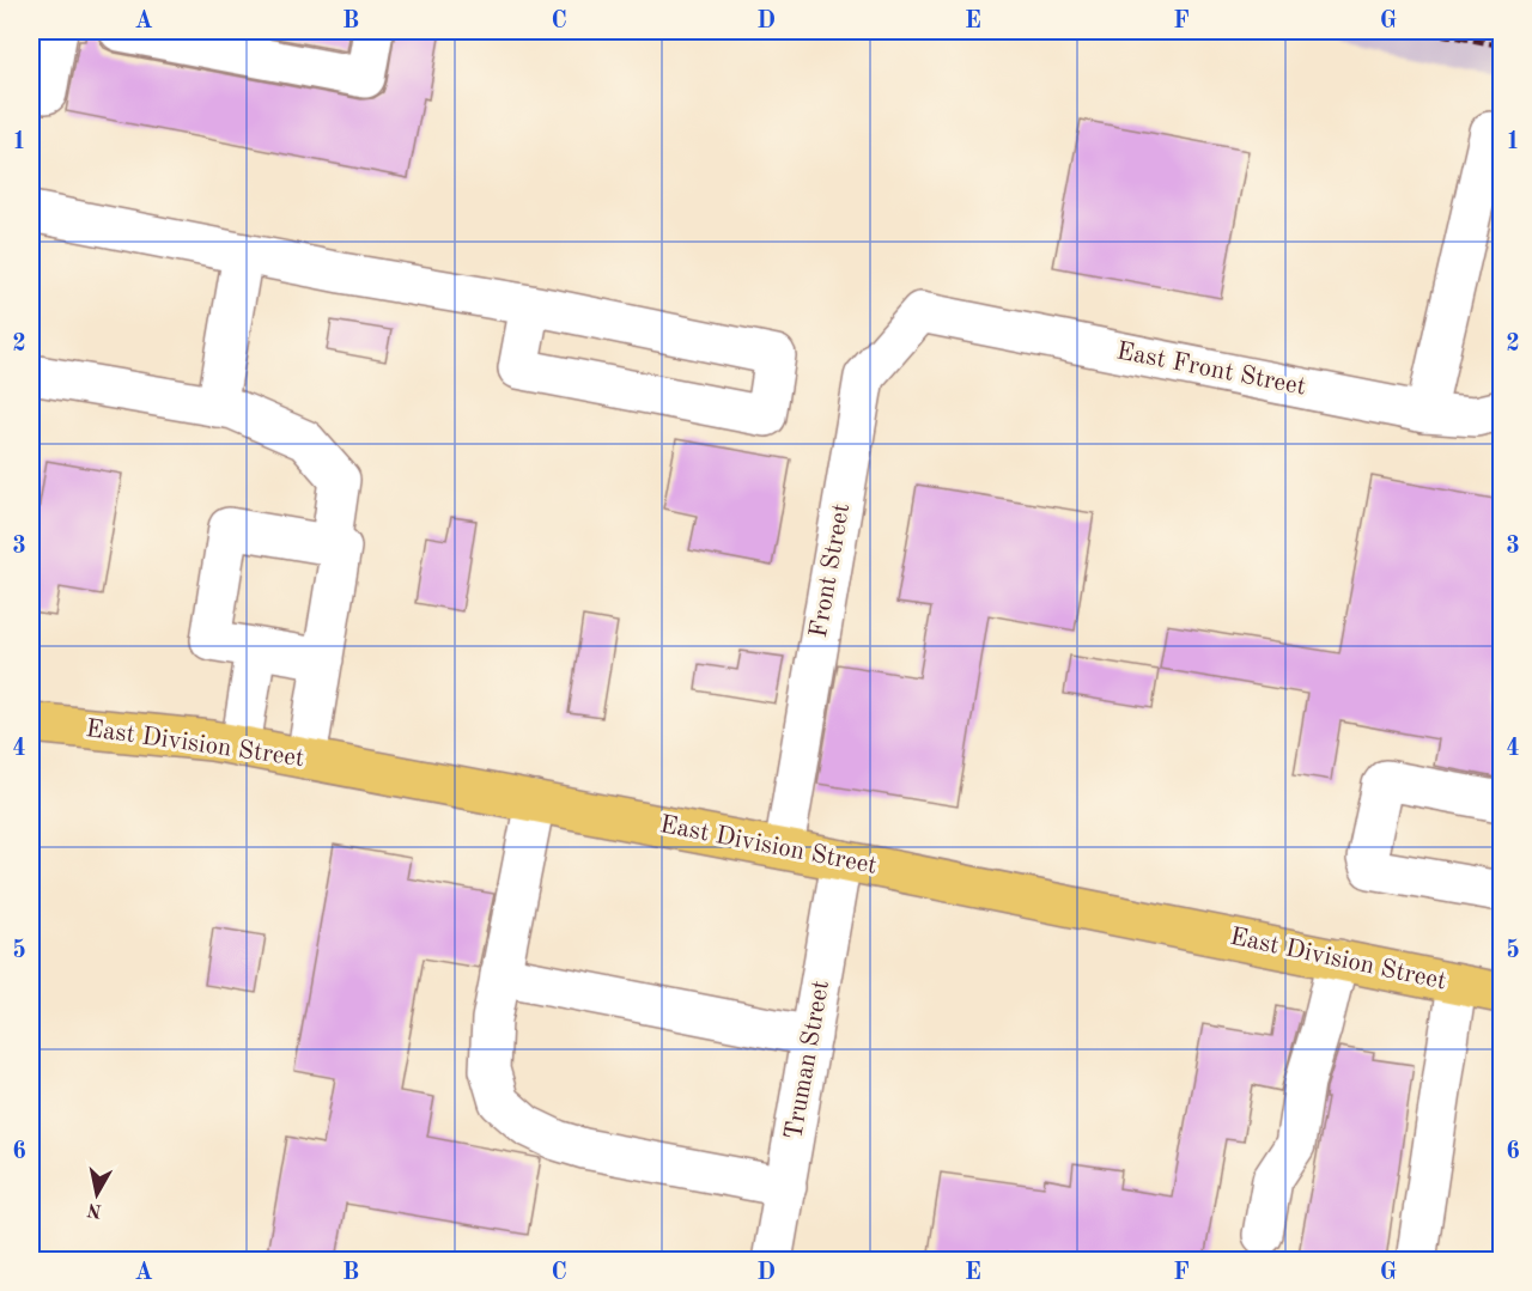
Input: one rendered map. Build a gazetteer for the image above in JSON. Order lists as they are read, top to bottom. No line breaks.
{"streets":{"main road":["East Division Street"],"street":["East Front Street","Front Street","Truman Street"]},"crossings":[["East Front Street","Front Street"],["Front Street","East Division Street"],["East Division Street","Truman Street"]],"north":"bottom","grid":{"columns":["A","B","C","D","E","F","G"],"rows":["1","2","3","4","5","6"]}}
